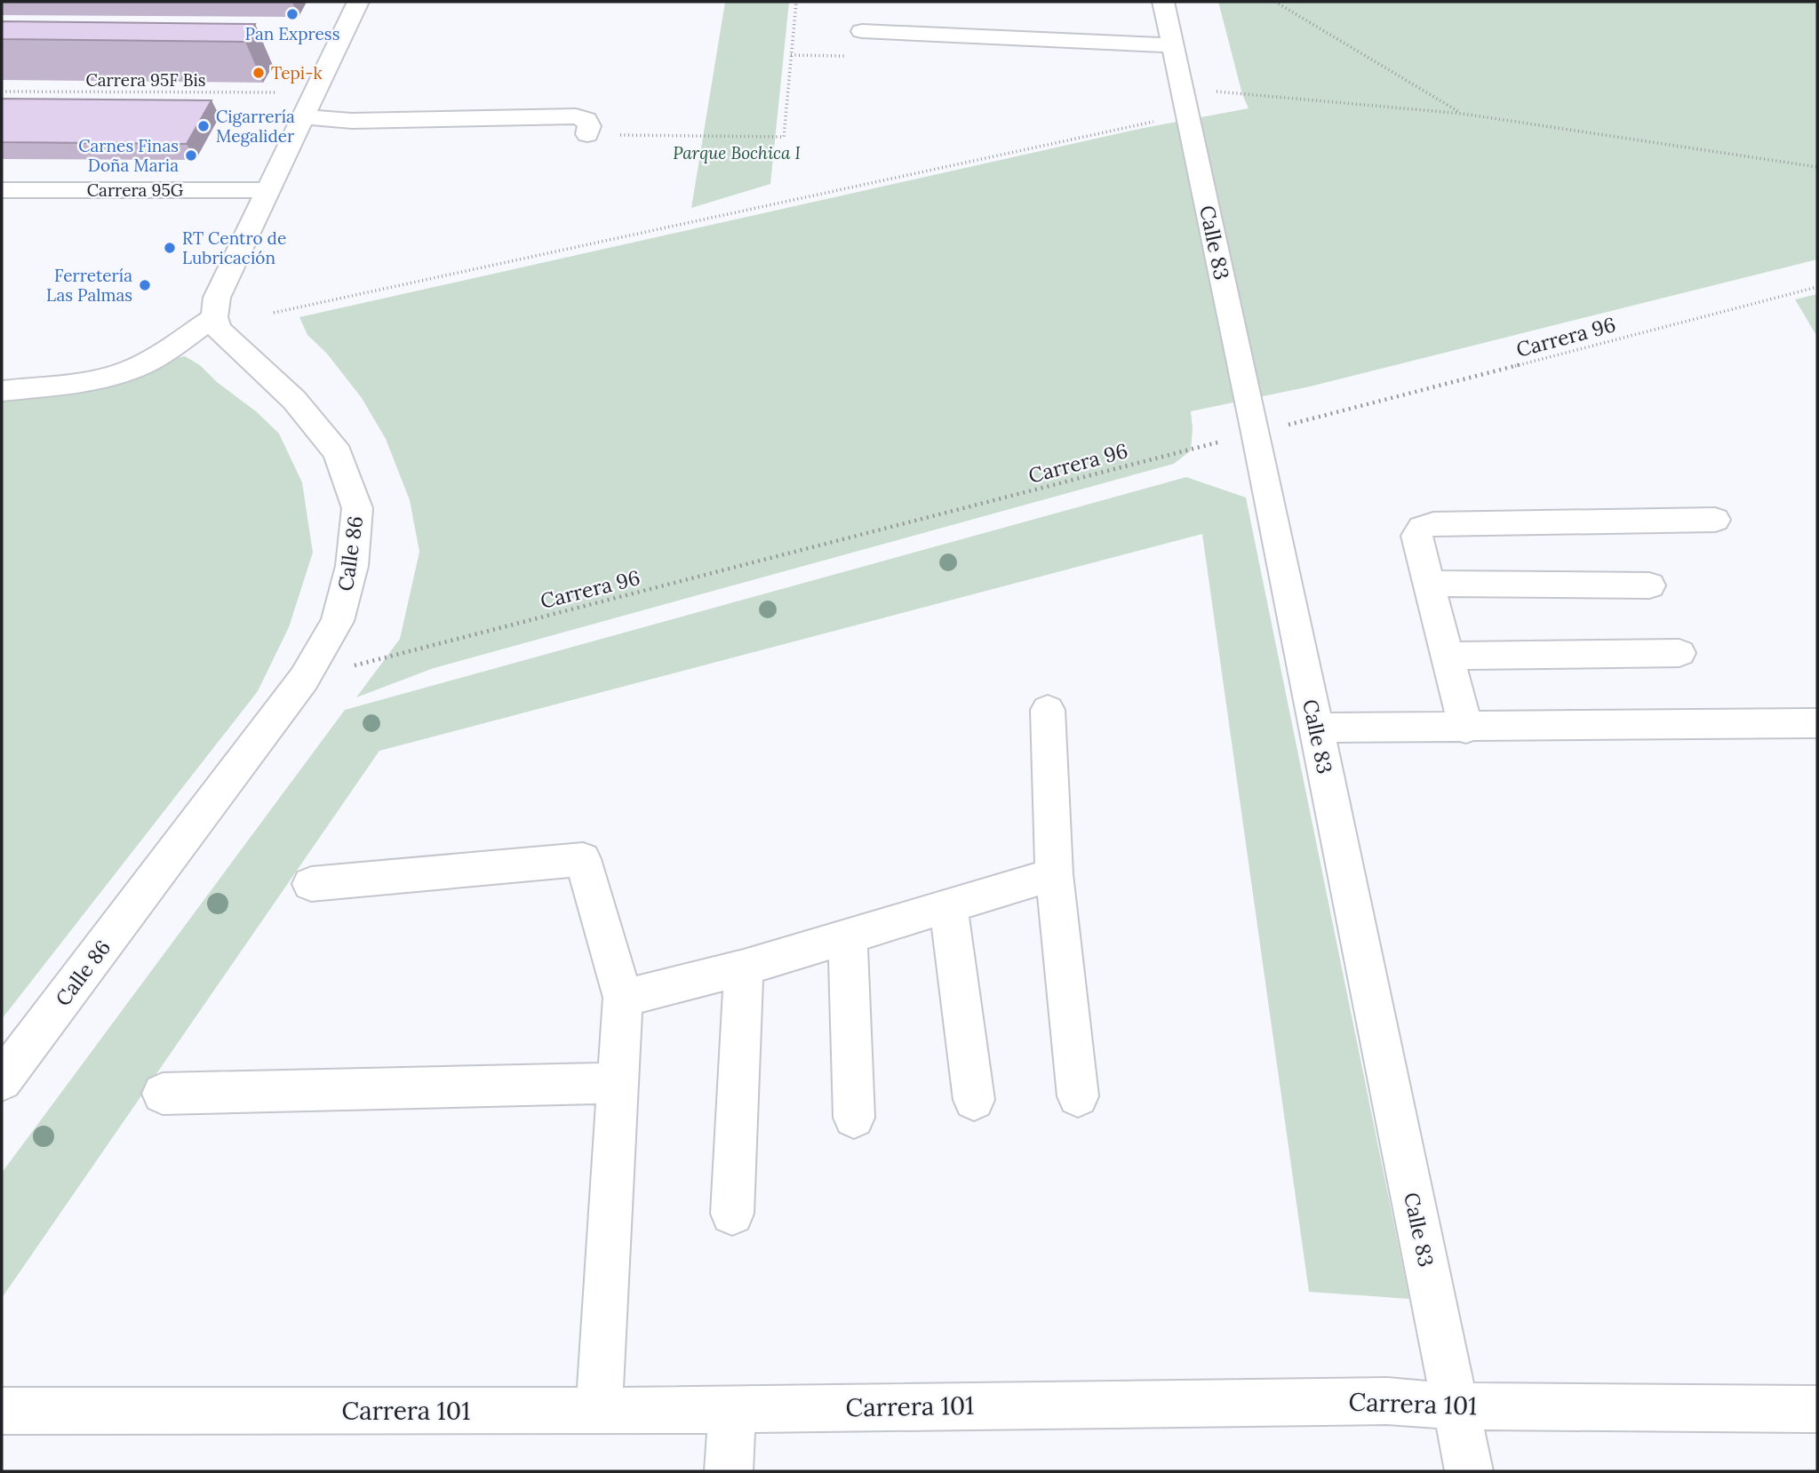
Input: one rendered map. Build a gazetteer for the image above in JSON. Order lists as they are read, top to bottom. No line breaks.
{"streets":{"street":["Carrera 95G","Calle 83","Calle 86","Carrera 101"],"path":["Carrera 95F Bis","Carrera 96"]},"crossings":[["Calle 83","Carrera 96"],["Calle 83","Carrera 101"]],"parks":["Parque Bochica I"],"places":["Pan Express","Tepi-k","Cigarrería Megalider","Carnes Finas Doña Maria","RT Centro de Lubricación","Ferretería Las Palmas"]}
